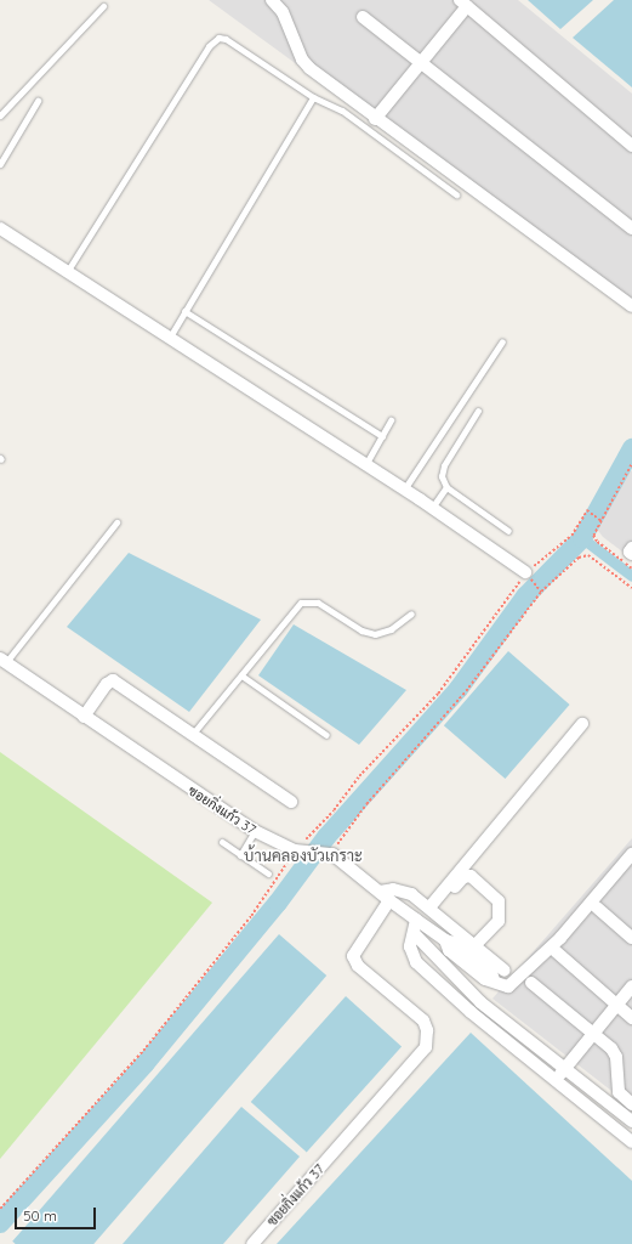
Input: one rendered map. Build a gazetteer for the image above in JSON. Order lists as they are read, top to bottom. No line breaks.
{"streets":{"street":["ซอยกิ่งแก้ว 37"]},"districts":["บ้านคลองบัวเกราะ"],"scale_bar":"50 m"}
